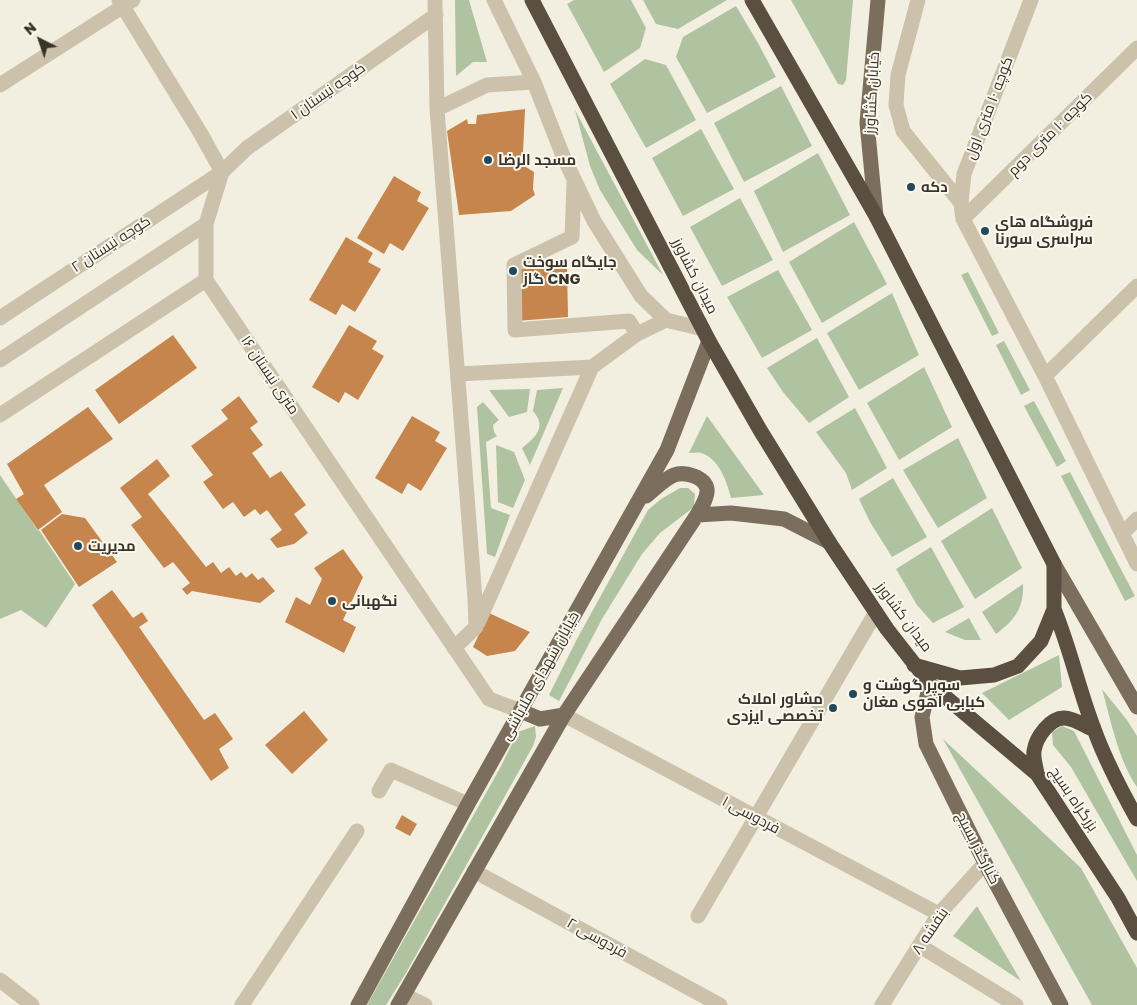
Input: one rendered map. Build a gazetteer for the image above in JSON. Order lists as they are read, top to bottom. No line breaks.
{"streets":{"highway":["میدان کشاورز","بزرگراه بسیج"],"main road":["خیابان کشاورز","خیابان شهدای ملاباشی","کنارگذر بسیج"],"street":["کوچه نیستان ۱","کوچه ۱۰ متری اول","کوچه ۱۰ متری دوم","کوچه نیستان ۲","۱۶ متری نیستان","فردوسی ۱","بنفشه ۸","فردوسی ۲"]},"crossings":[["کوچه نیستان ۱","کوچه نیستان ۲"],["خیابان کشاورز","میدان کشاورز"],["کوچه ۱۰ متری اول","کوچه ۱۰ متری دوم"],["میدان کشاورز","خیابان شهدای ملاباشی"],["میدان کشاورز","بزرگراه بسیج"],["۱۶ متری نیستان","خیابان شهدای ملاباشی"],["بزرگراه بسیج","کنارگذر بسیج"],["فردوسی ۱","بنفشه ۸"],["کنارگذر بسیج","بنفشه ۸"]],"places":["مسجد الرضا","دکه","فروشگاه های سراسری سورنا","جایگاه سوخت گاز CNG","مدیریت","نگهبانی","سوپر گوشت و کبابی آهوی مغان","مشاور املاک تخصصی ایزدی"],"north":"top left"}
